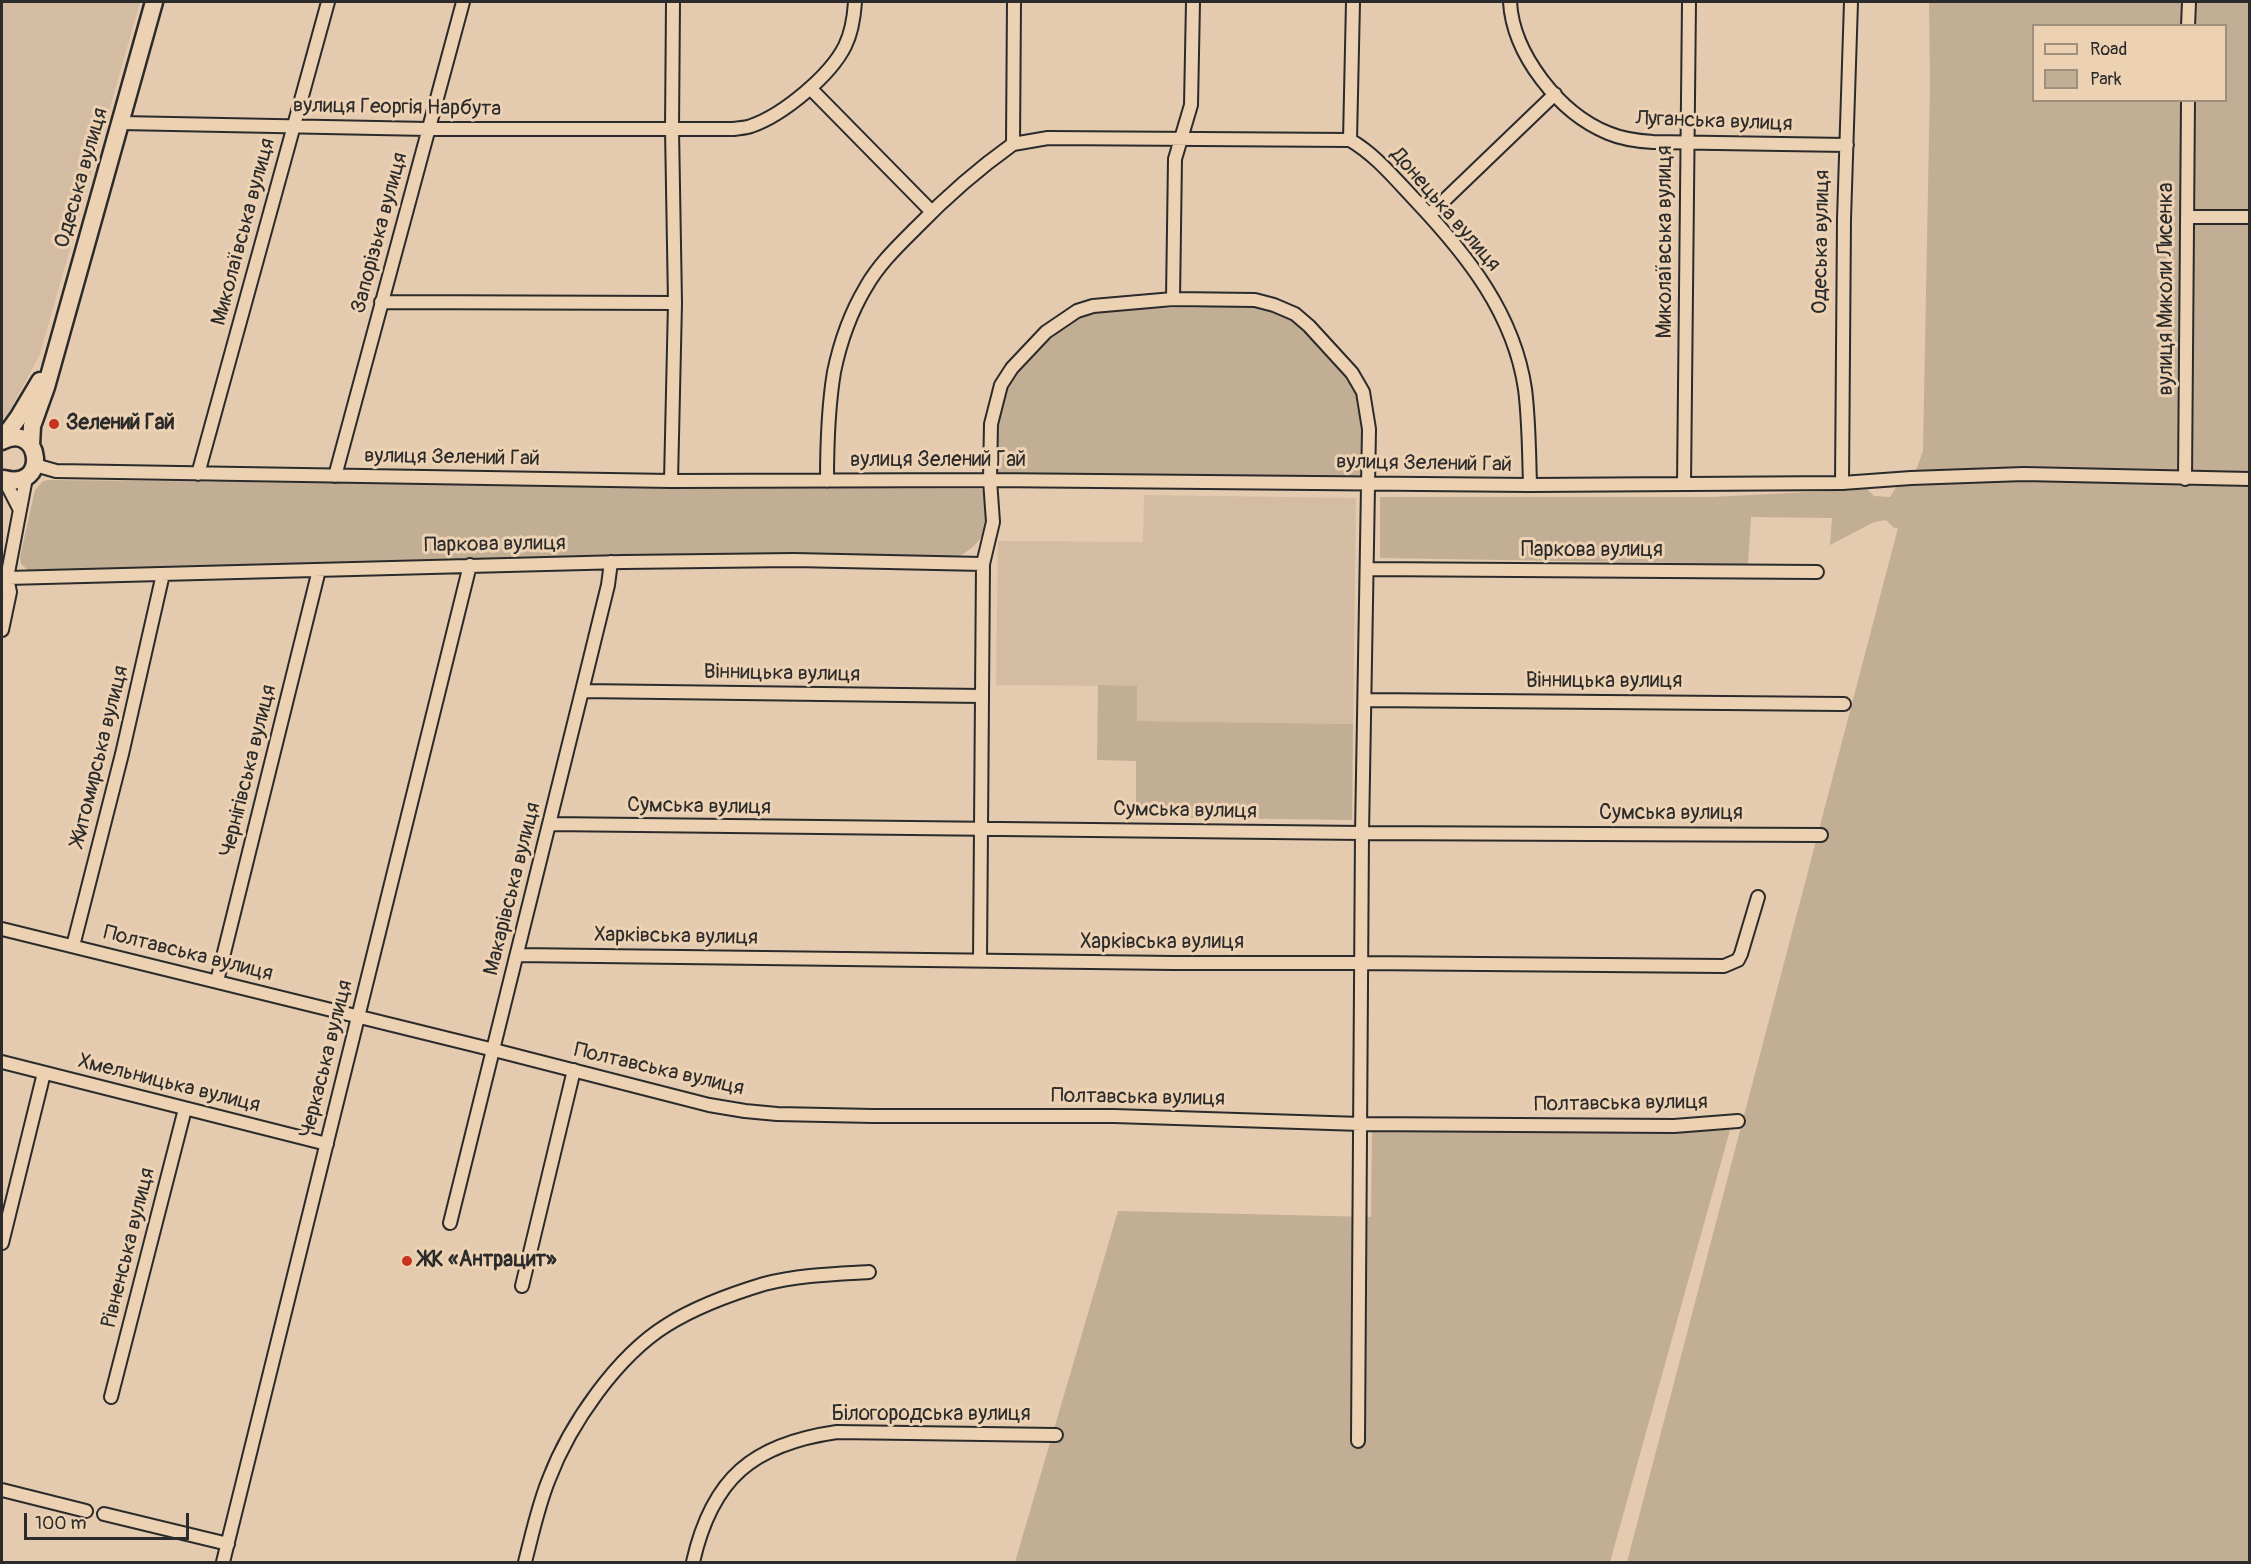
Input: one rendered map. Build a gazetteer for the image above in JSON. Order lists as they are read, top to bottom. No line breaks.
{"streets":{"main road":["Одеська вулиця"],"street":["вулиця Георгія Нарбута","Луганська вулиця","Донецька вулиця","Миколаївська вулиця","Запорізька вулиця","вулиця Миколи Лисенка","вулиця Зелений Гай","Паркова вулиця","Вінницька вулиця","Житомирська вулиця","Чернігівська вулиця","Сумська вулиця","Макарівська вулиця","Харківська вулиця","Полтавська вулиця","Черкаська вулиця","Хмельницька вулиця","Рівненська вулиця","Білогородська вулиця"]},"crossings":[["вулиця Георгія Нарбута","Одеська вулиця"],["вулиця Георгія Нарбута","Миколаївська вулиця"],["вулиця Георгія Нарбута","Запорізька вулиця"],["Луганська вулиця","Одеська вулиця"],["Луганська вулиця","Миколаївська вулиця"],["Одеська вулиця","вулиця Зелений Гай"],["Донецька вулиця","вулиця Зелений Гай"],["Миколаївська вулиця","вулиця Зелений Гай"],["Запорізька вулиця","вулиця Зелений Гай"],["вулиця Миколи Лисенка","вулиця Зелений Гай"],["Паркова вулиця","Житомирська вулиця"],["Паркова вулиця","Чернігівська вулиця"],["Паркова вулиця","Макарівська вулиця"],["Паркова вулиця","Черкаська вулиця"],["Вінницька вулиця","Макарівська вулиця"],["Житомирська вулиця","Полтавська вулиця"],["Чернігівська вулиця","Полтавська вулиця"],["Сумська вулиця","Макарівська вулиця"],["Макарівська вулиця","Харківська вулиця"],["Макарівська вулиця","Полтавська вулиця"],["Полтавська вулиця","Черкаська вулиця"],["Черкаська вулиця","Хмельницька вулиця"],["Хмельницька вулиця","Рівненська вулиця"]],"places":["Зелений Гай","ЖК «Антрацит»"],"legend":["Road","Park"],"scale_bar":"100 m"}
